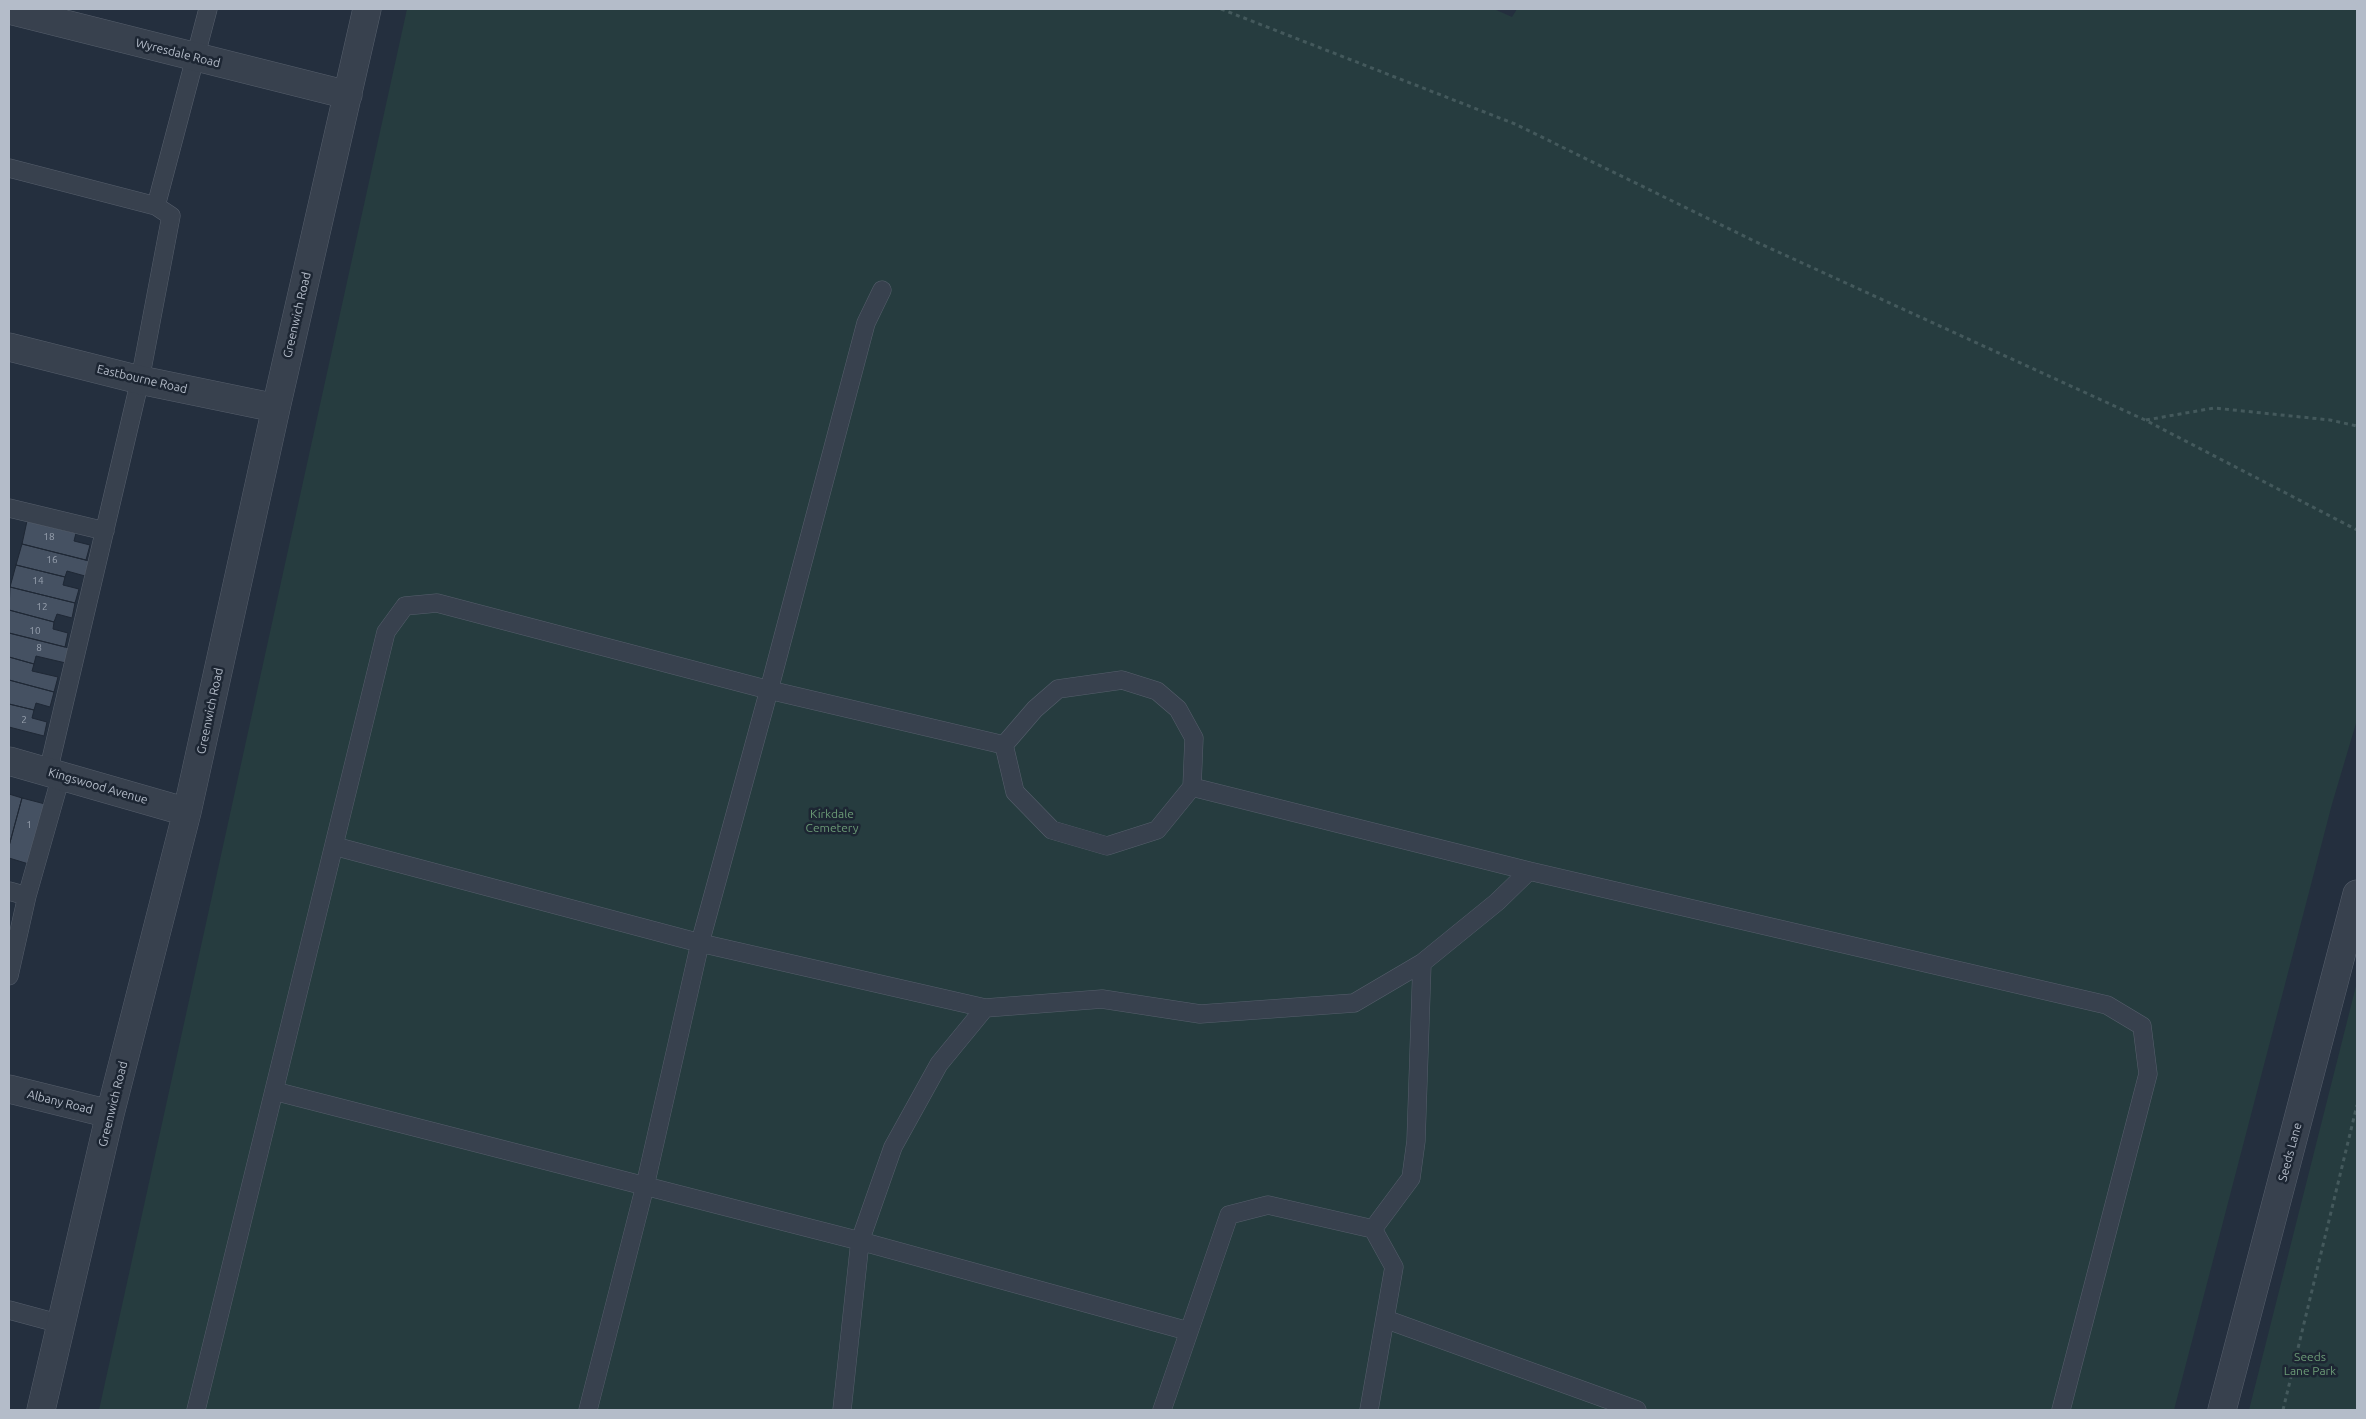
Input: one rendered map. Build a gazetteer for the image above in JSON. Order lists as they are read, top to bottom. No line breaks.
{"streets":{"street":["Wyresdale Road","Greenwich Road","Eastbourne Road","Kingswood Avenue","Albany Road","Seeds Lane"]},"crossings":[["Wyresdale Road","Greenwich Road"],["Greenwich Road","Eastbourne Road"],["Greenwich Road","Kingswood Avenue"],["Greenwich Road","Albany Road"]],"parks":["Kirkdale Cemetery","Seeds Lane Park"],"house_numbers":["18","16","14","12","10","8","2","1"]}
